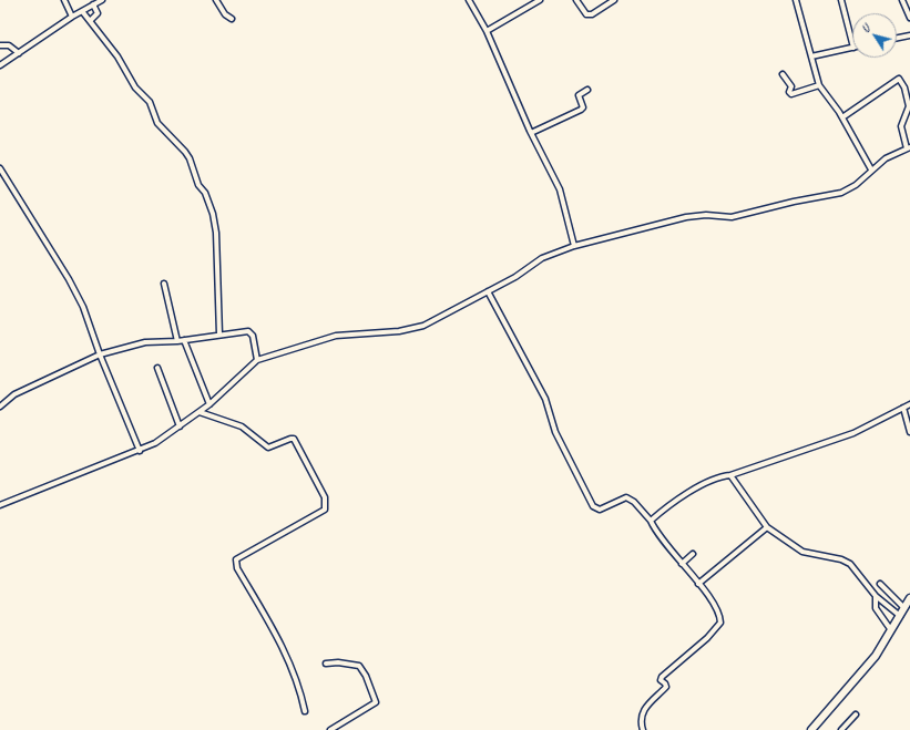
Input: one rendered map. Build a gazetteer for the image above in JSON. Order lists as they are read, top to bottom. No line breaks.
{"north":"top left"}
